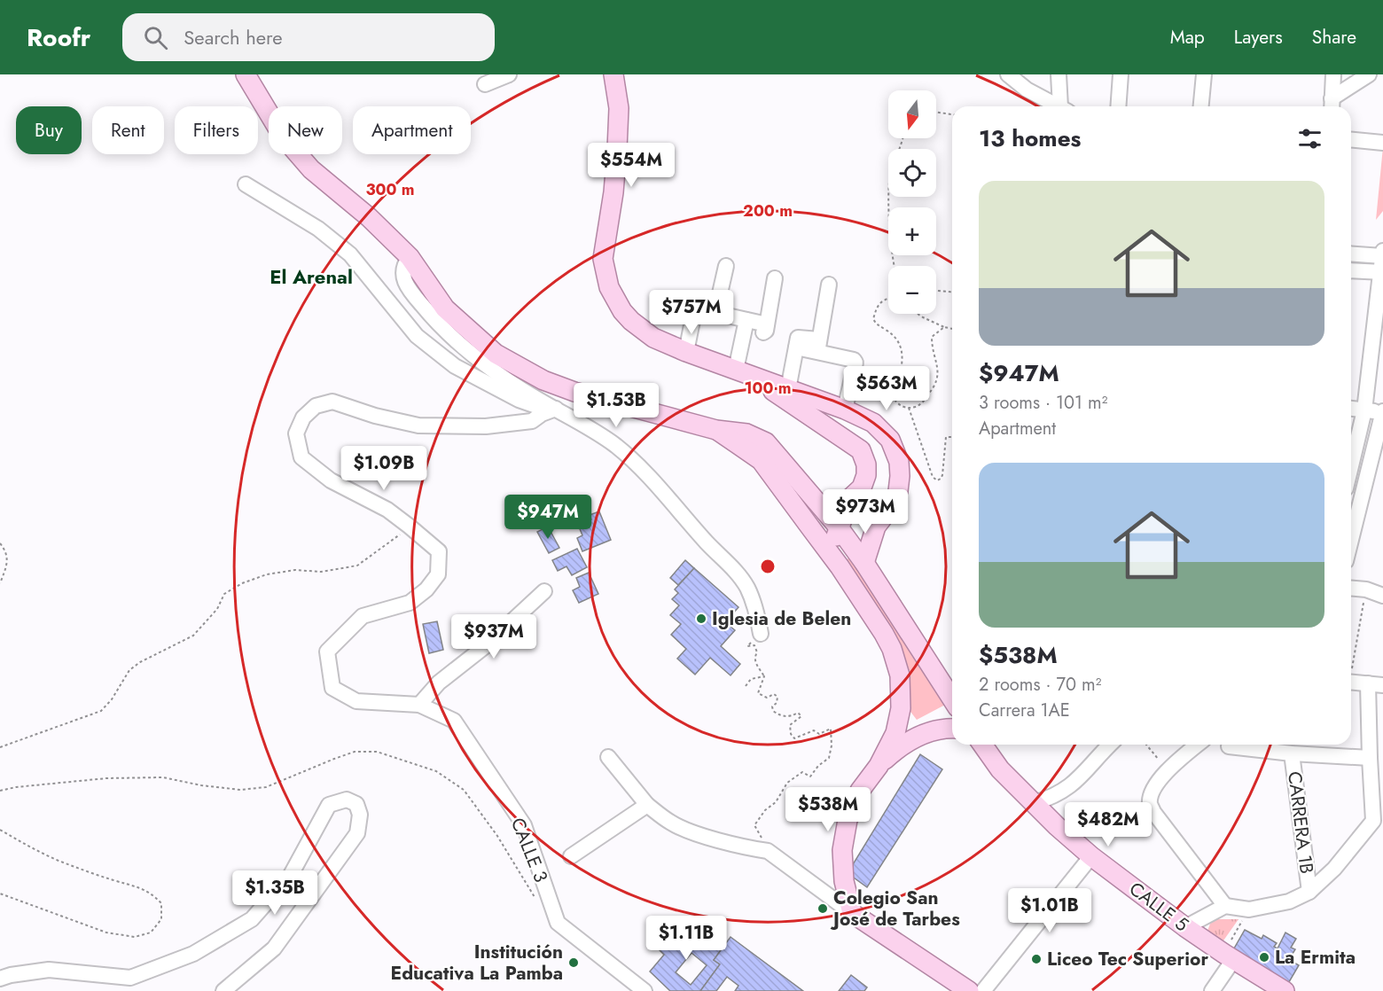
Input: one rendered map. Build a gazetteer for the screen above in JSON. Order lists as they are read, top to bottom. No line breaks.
{"streets":{"main road":["CALLE 5"],"street":["CARRERA 1B","CALLE 3"]},"districts":["El Arenal"],"places":["Iglesia de Belen","Colegio San José de Tarbes","La Ermita","Liceo Tec Superior","Institución Educativa La Pamba"],"north":"bottom","page":{"header":"Roofr","search":"Search here","nav":["Map","Layers","Share"],"map_buttons":["+","−"],"chip":["Buy","Rent","Filters","New","Apartment"],"heading":"13 homes","price":["$554M","$757M","$563M","$1.53B","$1.09B","$973M","$947M","$937M","$538M","$482M","$1.35B","$1.01B","$1.11B"],"list":[{"name":"$947M","note":"3 rooms · 101 m² · Apartment"},{"name":"$538M","note":"2 rooms · 70 m² · Carrera 1AE"}]},"rings":["300 m","200 m","100 m"]}
